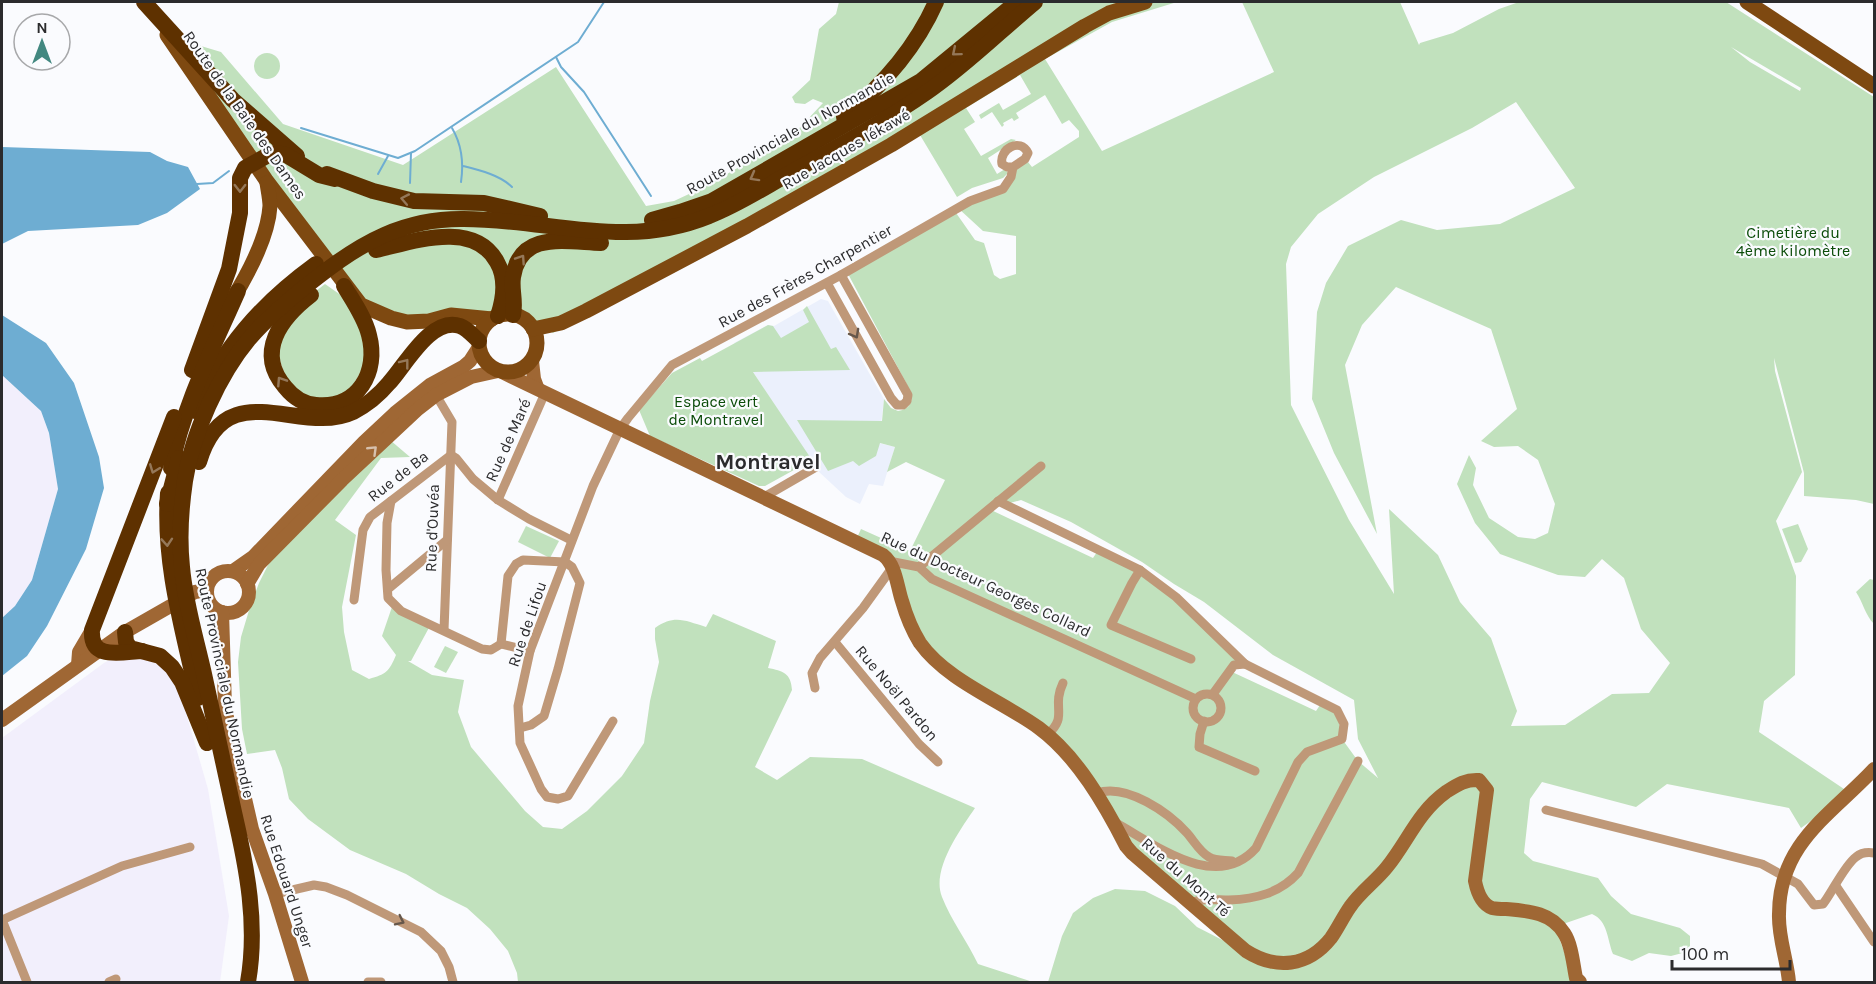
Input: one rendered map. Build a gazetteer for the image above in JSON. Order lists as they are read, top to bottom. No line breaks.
{"streets":{"highway":["Route Provinciale du Normandie"],"main road":["Route de la Baie des Dames","Rue Jacques Iékawé"],"street":["Rue des Frères Charpentier","Rue de Maré","Rue de Ba","Rue d'Ouvéa","Rue du Docteur Georges Collard","Rue de Lifou","Rue Noël Pardon","Rue du Mont Té","Rue Edouard Unger"]},"crossings":[["Rue Jacques Iékawé","Rue du Docteur Georges Collard"],["Rue des Frères Charpentier","Rue du Docteur Georges Collard"],["Rue des Frères Charpentier","Rue de Lifou"],["Rue de Maré","Rue de Ba"],["Rue de Maré","Rue du Docteur Georges Collard"],["Rue de Ba","Rue d'Ouvéa"],["Rue de Ba","Rue de Lifou"],["Rue du Docteur Georges Collard","Rue de Lifou"],["Rue du Docteur Georges Collard","Rue du Mont Té"]],"districts":["Montravel"],"parks":["Cimetière du 4ème kilomètre","Espace vert de Montravel"],"scale_bar":"100 m","north":"top"}
